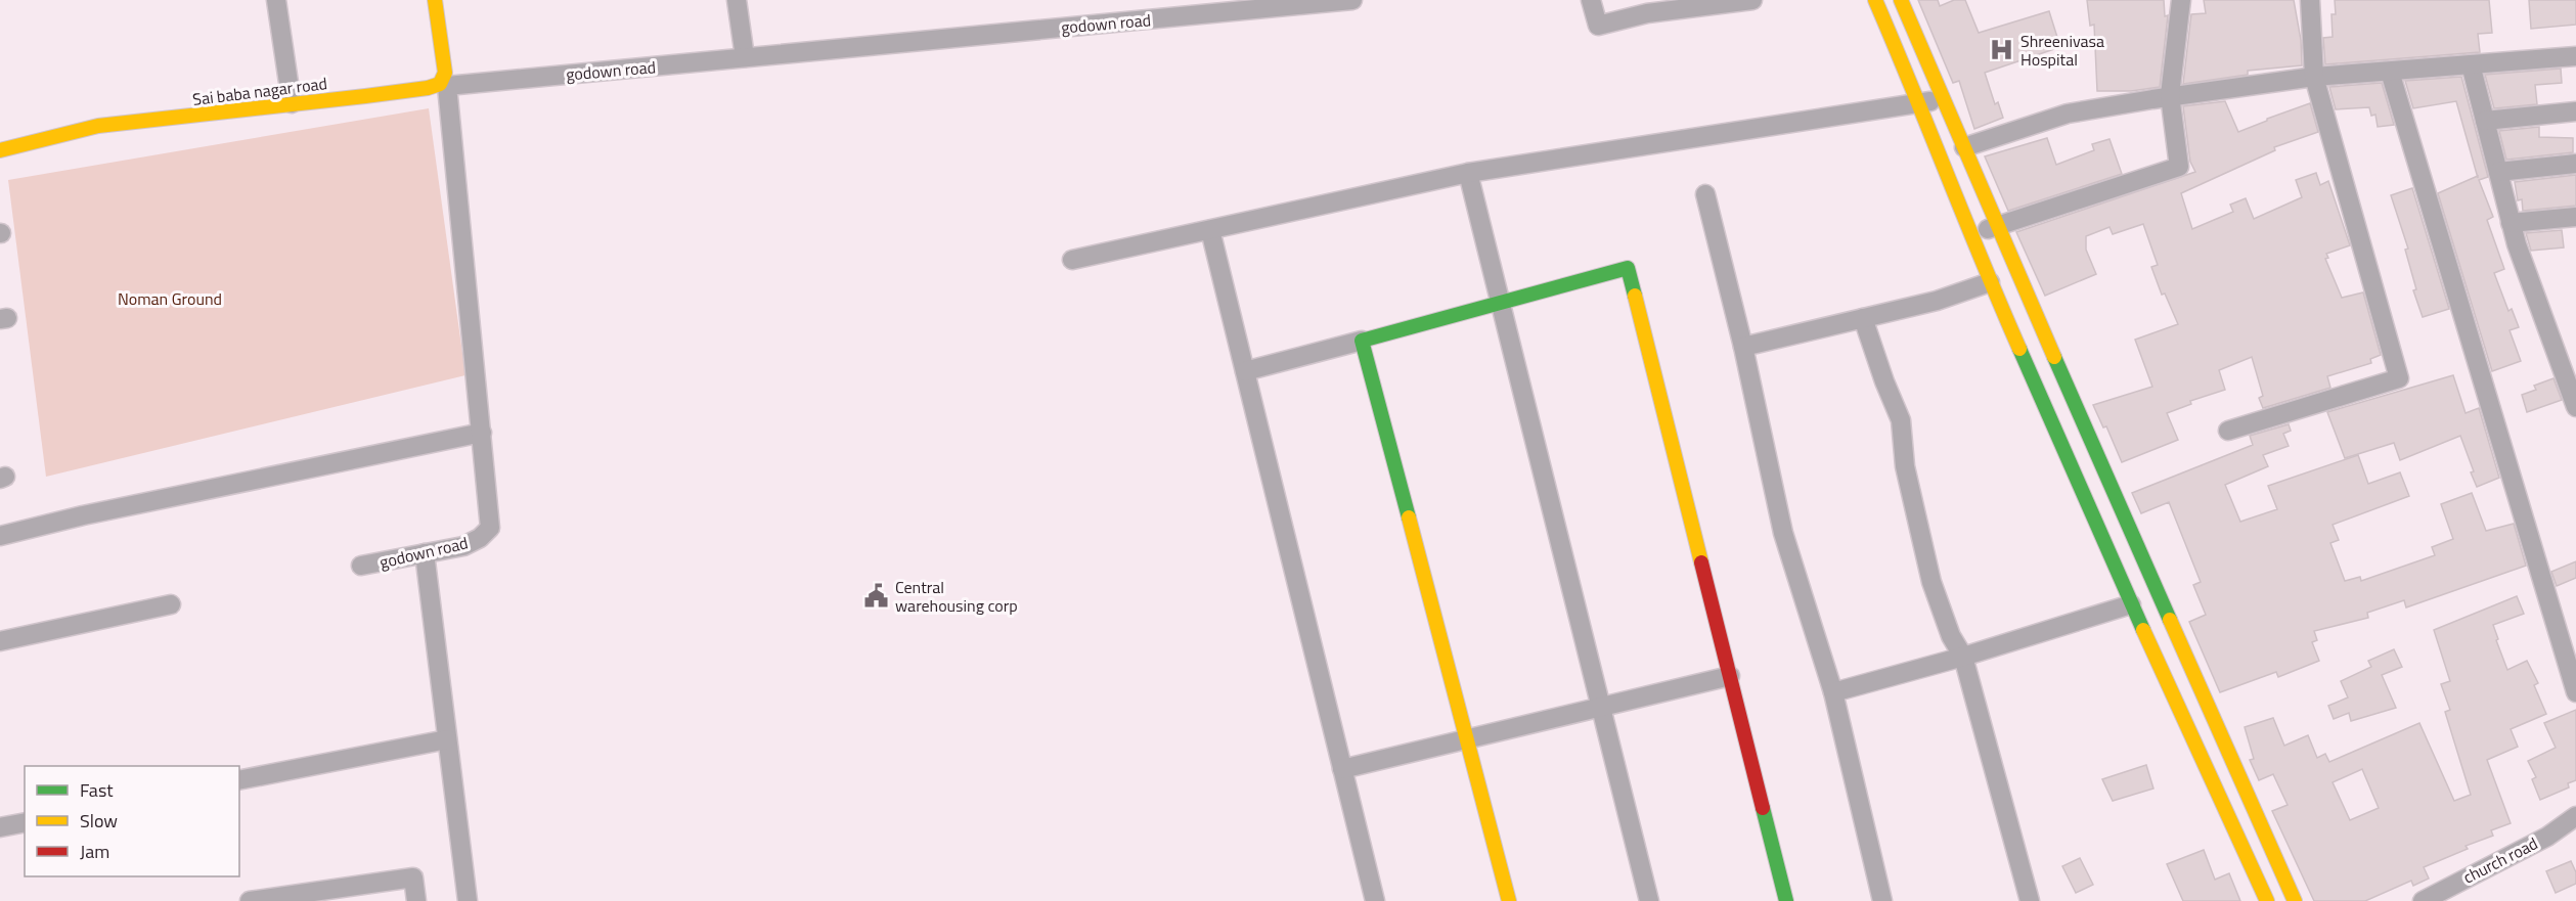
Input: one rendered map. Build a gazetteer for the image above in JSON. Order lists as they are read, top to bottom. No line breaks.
{"streets":{"street":["godown road","Sai baba nagar road","church road"]},"crossings":[["godown road","Sai baba nagar road"]],"parks":["Noman Ground"],"places":{"hospital":["Shreenivasa Hospital"],"public building":["Central warehousing corp"]},"legend":["Fast","Slow","Jam"]}
